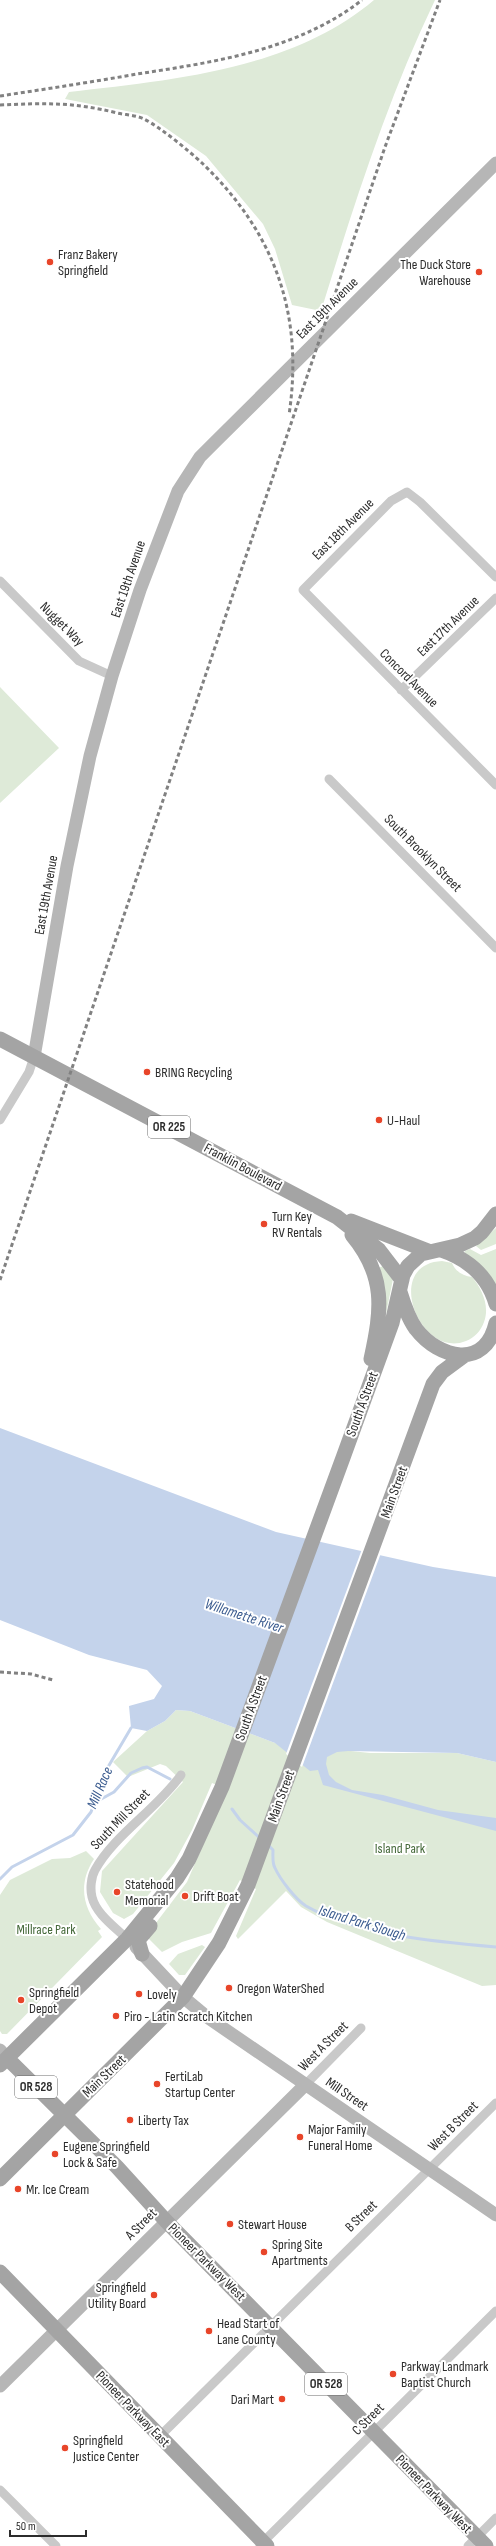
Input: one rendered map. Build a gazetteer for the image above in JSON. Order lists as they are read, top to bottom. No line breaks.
{"streets":{"main road":["OR 225","Franklin Boulevard","South A Street","Main Street","OR 528","Pioneer Parkway West","Pioneer Parkway East"],"street":["East 19th Avenue","East 18th Avenue","Nugget Way","East 17th Avenue","Concord Avenue","South Brooklyn Street","South Mill Street","West A Street","Mill Street","West B Street","B Street","A Street","C Street"]},"crossings":[["East 19th Avenue","Nugget Way"],["East 19th Avenue","Franklin Boulevard"],["East 18th Avenue","Concord Avenue"],["East 17th Avenue","Concord Avenue"],["OR 225","Franklin Boulevard"],["OR 225","South A Street"],["Franklin Boulevard","South A Street"],["Franklin Boulevard","Main Street"],["South A Street","South Mill Street"],["South A Street","OR 528"],["Main Street","South Mill Street"],["Main Street","OR 528"],["Main Street","Mill Street"],["Main Street","Pioneer Parkway West"],["South Mill Street","Mill Street"],["West A Street","Mill Street"],["West A Street","A Street"],["OR 528","Pioneer Parkway West"],["Mill Street","West B Street"],["Mill Street","B Street"],["Mill Street","A Street"],["West B Street","B Street"],["B Street","Pioneer Parkway West"],["B Street","Pioneer Parkway East"],["A Street","Pioneer Parkway West"],["A Street","Pioneer Parkway East"],["Pioneer Parkway West","C Street"],["Pioneer Parkway East","C Street"]],"water":["Willamette River","Mill Race","Island Park Slough"],"parks":["Island Park","Millrace Park"],"places":["Franz Bakery Springfield","The Duck Store Warehouse","BRING Recycling","U-Haul","Turn Key RV Rentals","Statehood Memorial","Drift Boat","Oregon WaterShed","Lovely","Springfield Depot","Piro - Latin Scratch Kitchen","FertiLab Startup Center","Liberty Tax","Major Family Funeral Home","Eugene Springfield Lock & Safe","Mr. Ice Cream","Stewart House","Spring Site Apartments","Springfield Utility Board","Head Start of Lane County","Parkway Landmark Baptist Church","Dari Mart","Springfield Justice Center"],"scale_bar":"50 m"}
